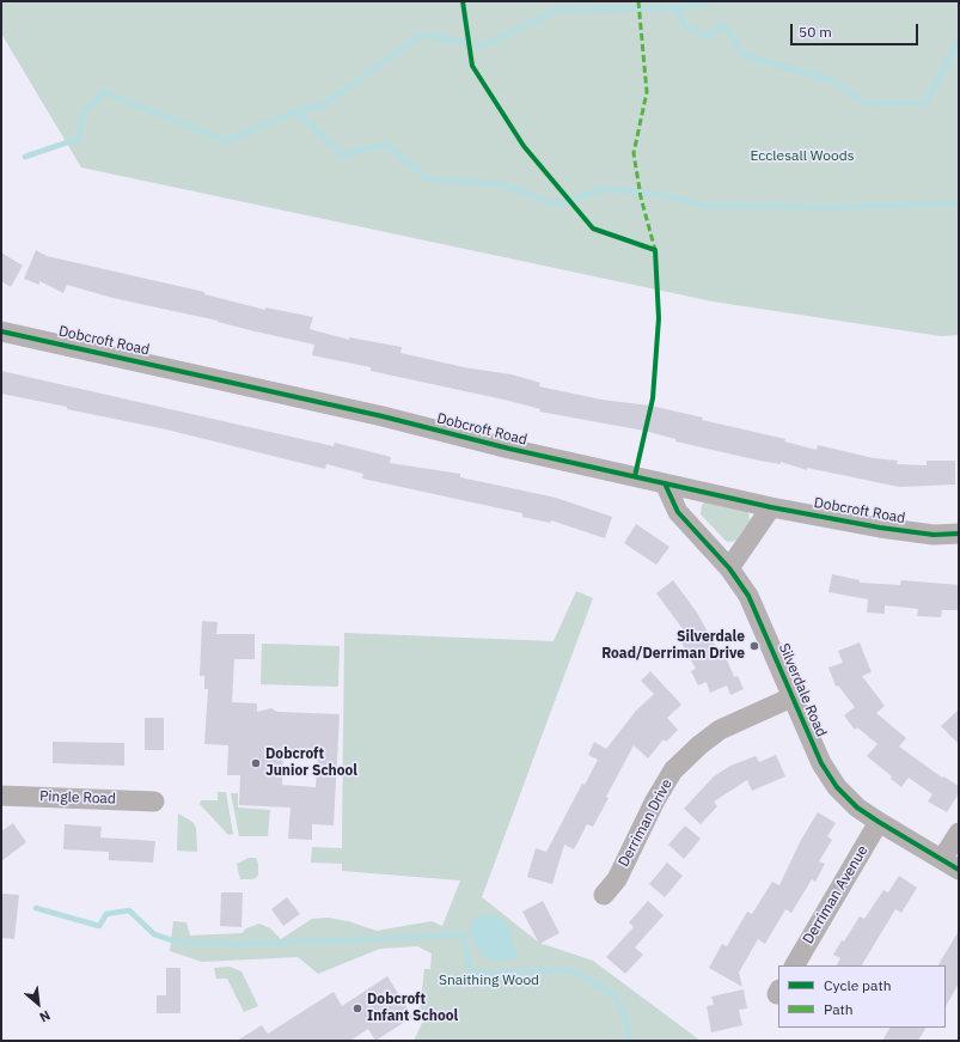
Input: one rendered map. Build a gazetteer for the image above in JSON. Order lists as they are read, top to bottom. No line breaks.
{"streets":{"street":["Dobcroft Road","Silverdale Road","Pingle Road","Derriman Drive","Derriman Avenue"]},"crossings":[["Dobcroft Road","Silverdale Road"],["Silverdale Road","Derriman Drive"],["Silverdale Road","Derriman Avenue"]],"parks":["Ecclesall Woods","Snaithing Wood"],"places":["Silverdale Road/Derriman Drive","Dobcroft Junior School","Dobcroft Infant School"],"legend":["Cycle path","Path"],"scale_bar":"50 m","north":"bottom right"}
